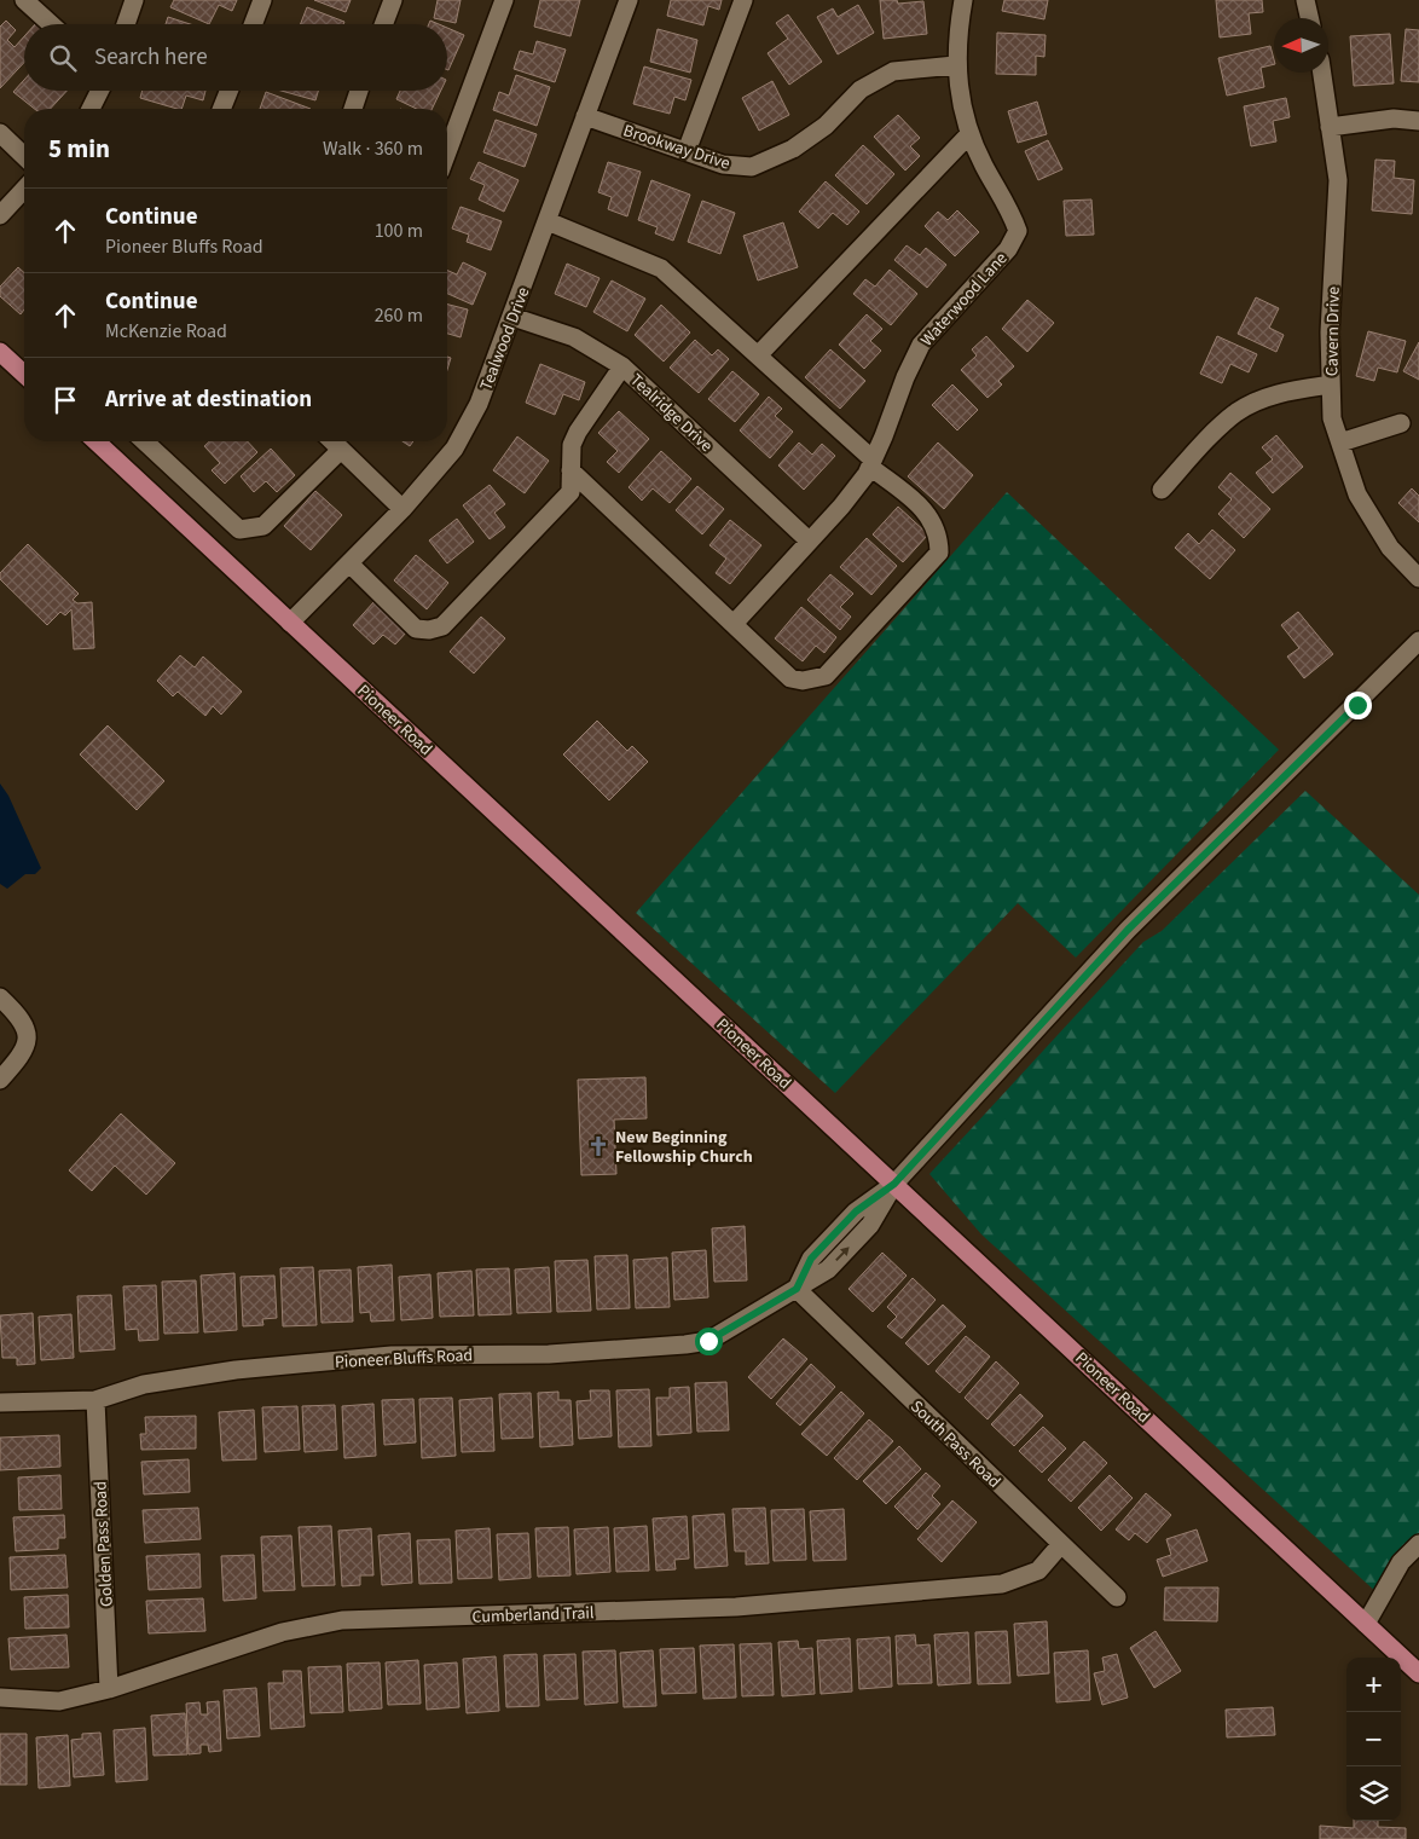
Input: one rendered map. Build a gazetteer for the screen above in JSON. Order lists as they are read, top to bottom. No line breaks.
{"streets":{"main road":["Pioneer Road"],"street":["Brookway Drive","Waterwood Lane","Cavern Drive","Tealwood Drive","Tealridge Drive","Pioneer Bluffs Road","South Pass Road","Golden Pass Road","Cumberland Trail"]},"crossings":[["Brookway Drive","Waterwood Lane"],["Brookway Drive","Tealwood Drive"],["Waterwood Lane","Tealridge Drive"],["Tealwood Drive","Tealridge Drive"],["Tealwood Drive","Pioneer Road"],["Pioneer Road","Pioneer Bluffs Road"],["Pioneer Bluffs Road","South Pass Road"],["Pioneer Bluffs Road","Golden Pass Road"],["South Pass Road","Cumberland Trail"],["Golden Pass Road","Cumberland Trail"]],"places":{"church":["New Beginning Fellowship Church"]},"north":"left","page":{"search":"Search here","heading":["5 min","Walk · 360 m"],"list":[["Continue","Pioneer Bluffs Road","100 m"],["Continue","McKenzie Road","260 m"],"Arrive at destination"],"map_buttons":["+","−"]}}
